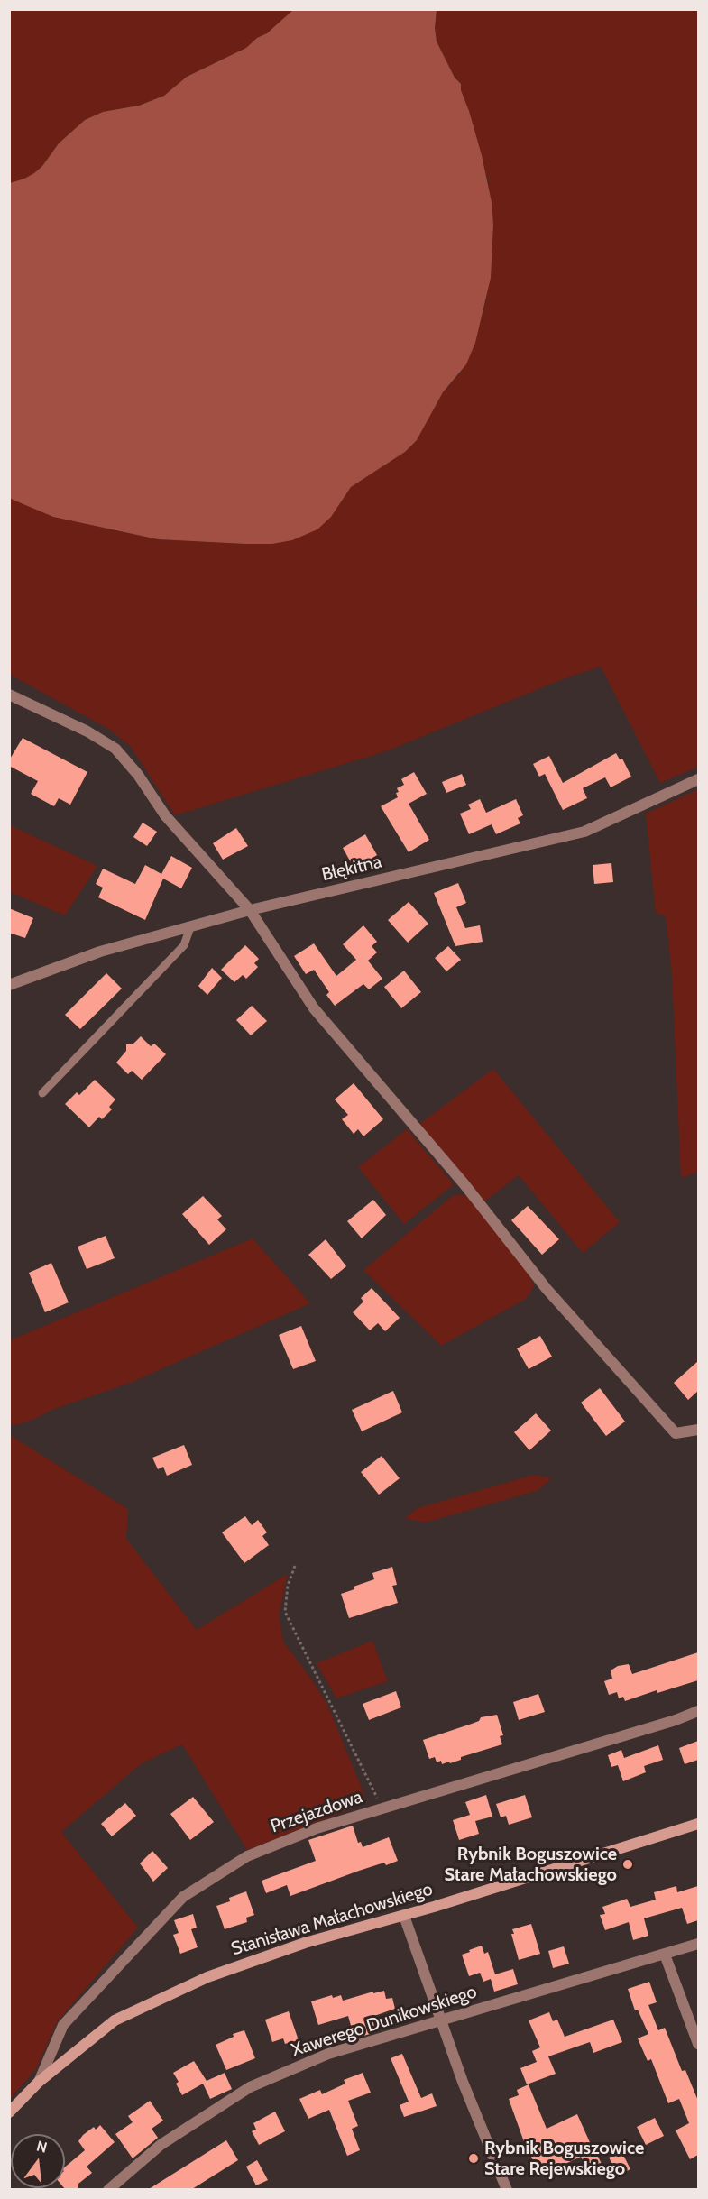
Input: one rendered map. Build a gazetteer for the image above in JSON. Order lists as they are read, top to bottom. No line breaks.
{"streets":{"street":["Błękitna","Przejazdowa","Stanisława Małachowskiego","Xawerego Dunikowskiego"]},"crossings":[["Przejazdowa","Stanisława Małachowskiego"]],"places":["Rybnik Boguszowice Stare Małachowskiego","Rybnik Boguszowice Stare Rejewskiego"],"north":"top"}
